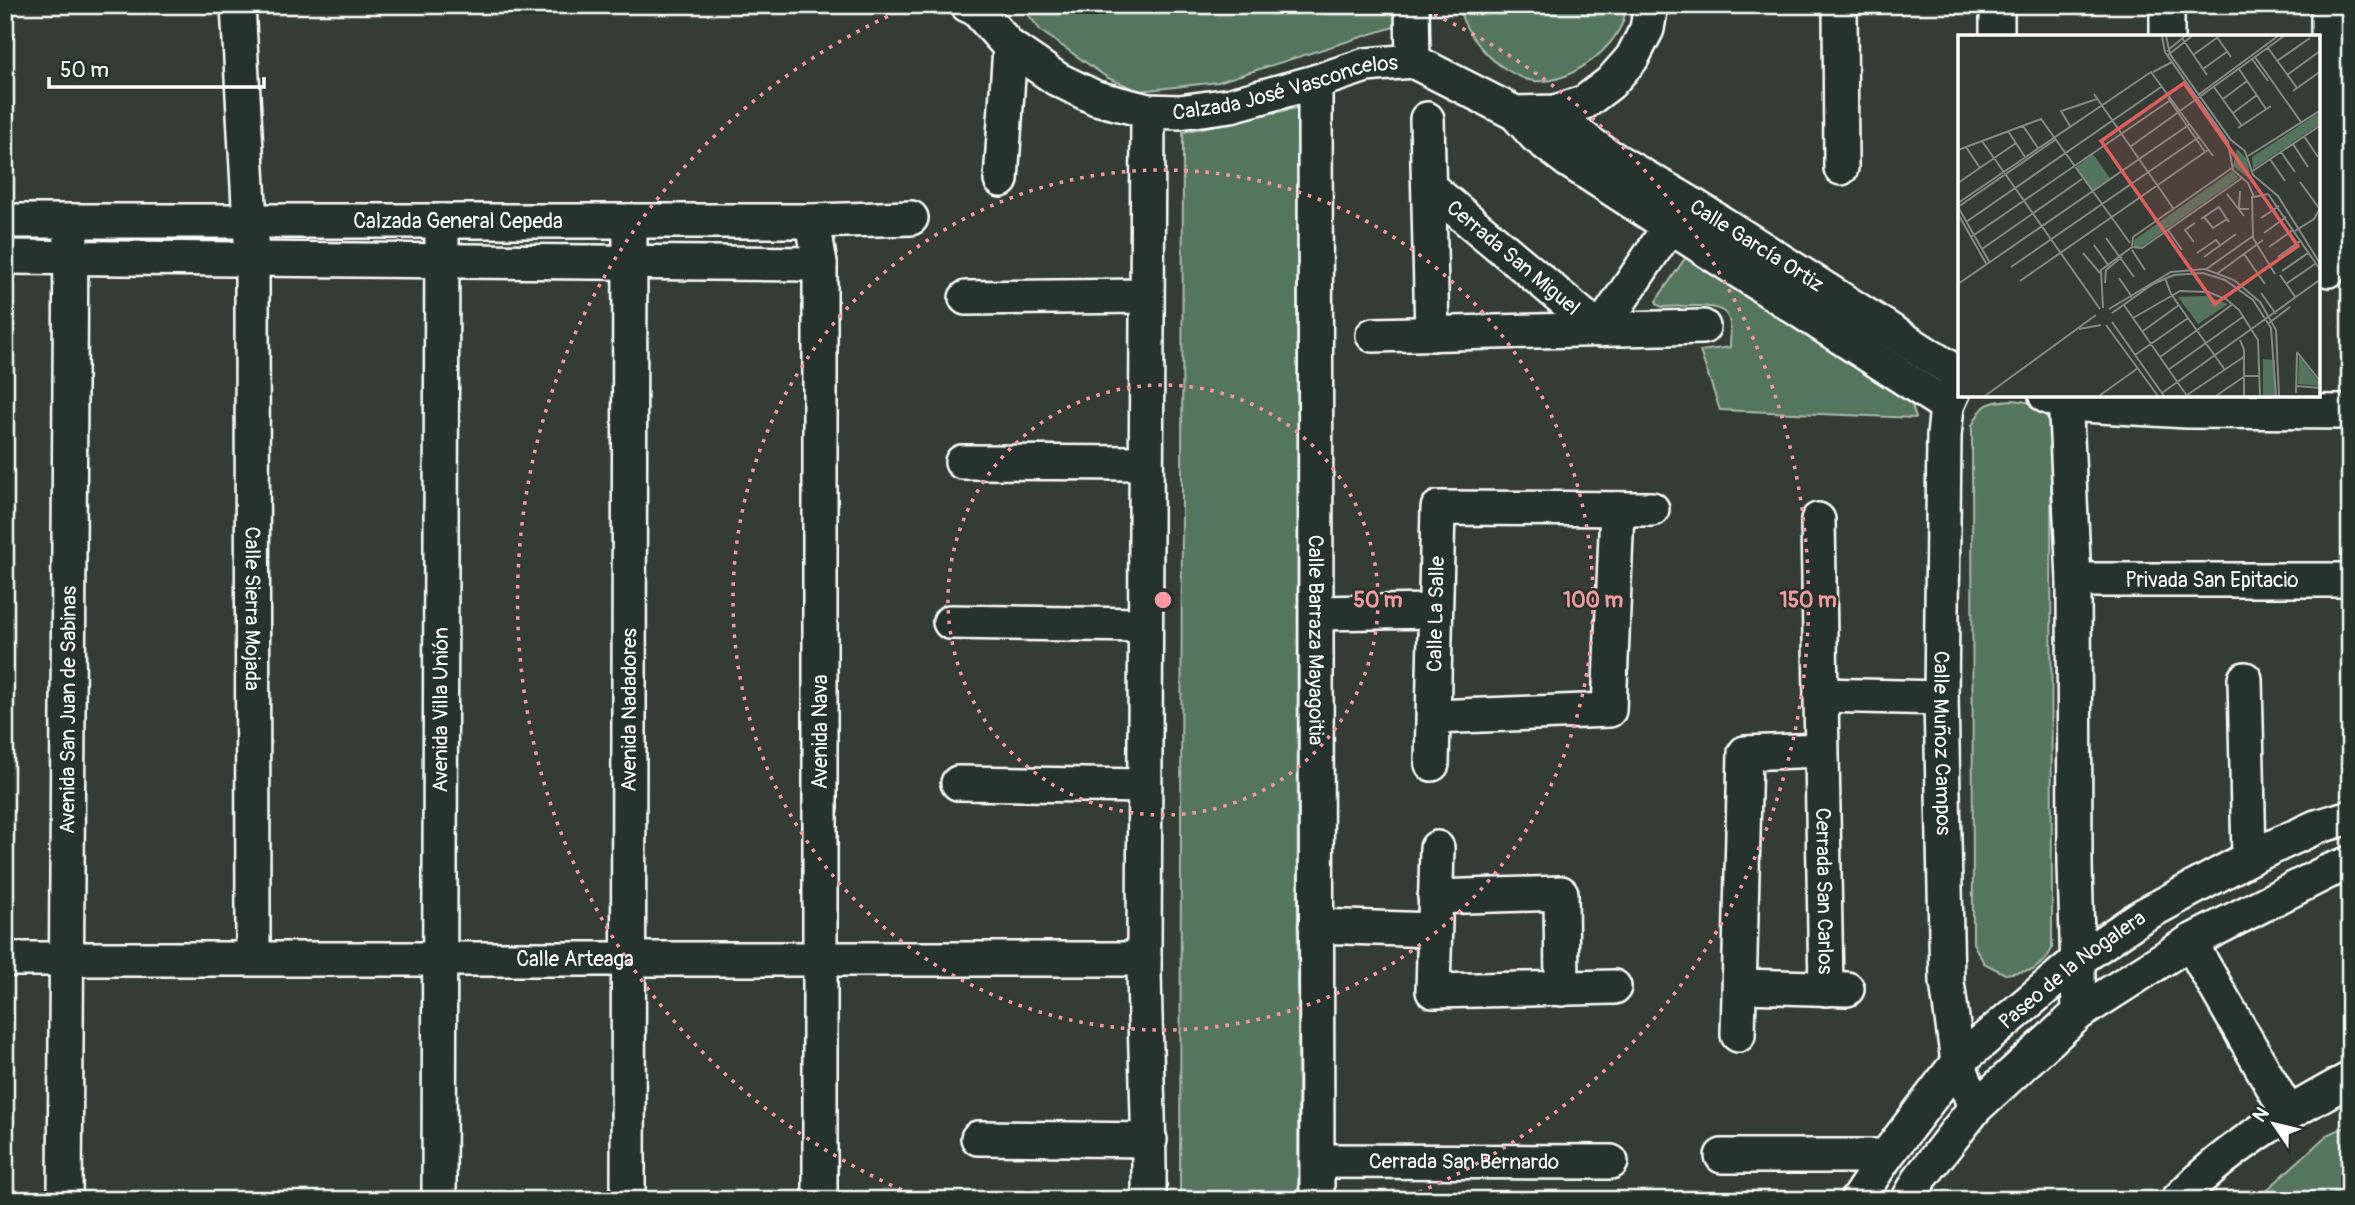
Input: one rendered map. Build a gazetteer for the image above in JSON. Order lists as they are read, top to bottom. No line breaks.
{"streets":{"street":["Calzada José Vasconcelos","Calzada General Cepeda","Calle García Ortiz","Cerrada San Miguel","Privada San Epitacio","Calle Sierra Mojada","Calle La Salle","Calle Barraza Mayagoitia","Avenida Villa Unión","Avenida Nadadores","Avenida San Juan de Sabinas","Avenida Nava","Calle Muñoz Campos","Cerrada San Carlos","Calle Arteaga","Paseo de la Nogalera","Cerrada San Bernardo"]},"crossings":[["Calzada José Vasconcelos","Calle García Ortiz"],["Calzada José Vasconcelos","Calle Barraza Mayagoitia"],["Calzada General Cepeda","Calle Sierra Mojada"],["Calzada General Cepeda","Avenida Villa Unión"],["Calzada General Cepeda","Avenida Nadadores"],["Calzada General Cepeda","Avenida San Juan de Sabinas"],["Calzada General Cepeda","Avenida Nava"],["Calle García Ortiz","Cerrada San Miguel"],["Calle García Ortiz","Calle Muñoz Campos"],["Calle Sierra Mojada","Calle Arteaga"],["Calle Barraza Mayagoitia","Cerrada San Bernardo"],["Avenida Villa Unión","Calle Arteaga"],["Avenida Nadadores","Calle Arteaga"],["Avenida San Juan de Sabinas","Calle Arteaga"],["Avenida Nava","Calle Arteaga"],["Calle Muñoz Campos","Paseo de la Nogalera"]],"scale_bar":"50 m","north":"top left","rings":["50 m","100 m","150 m"]}
